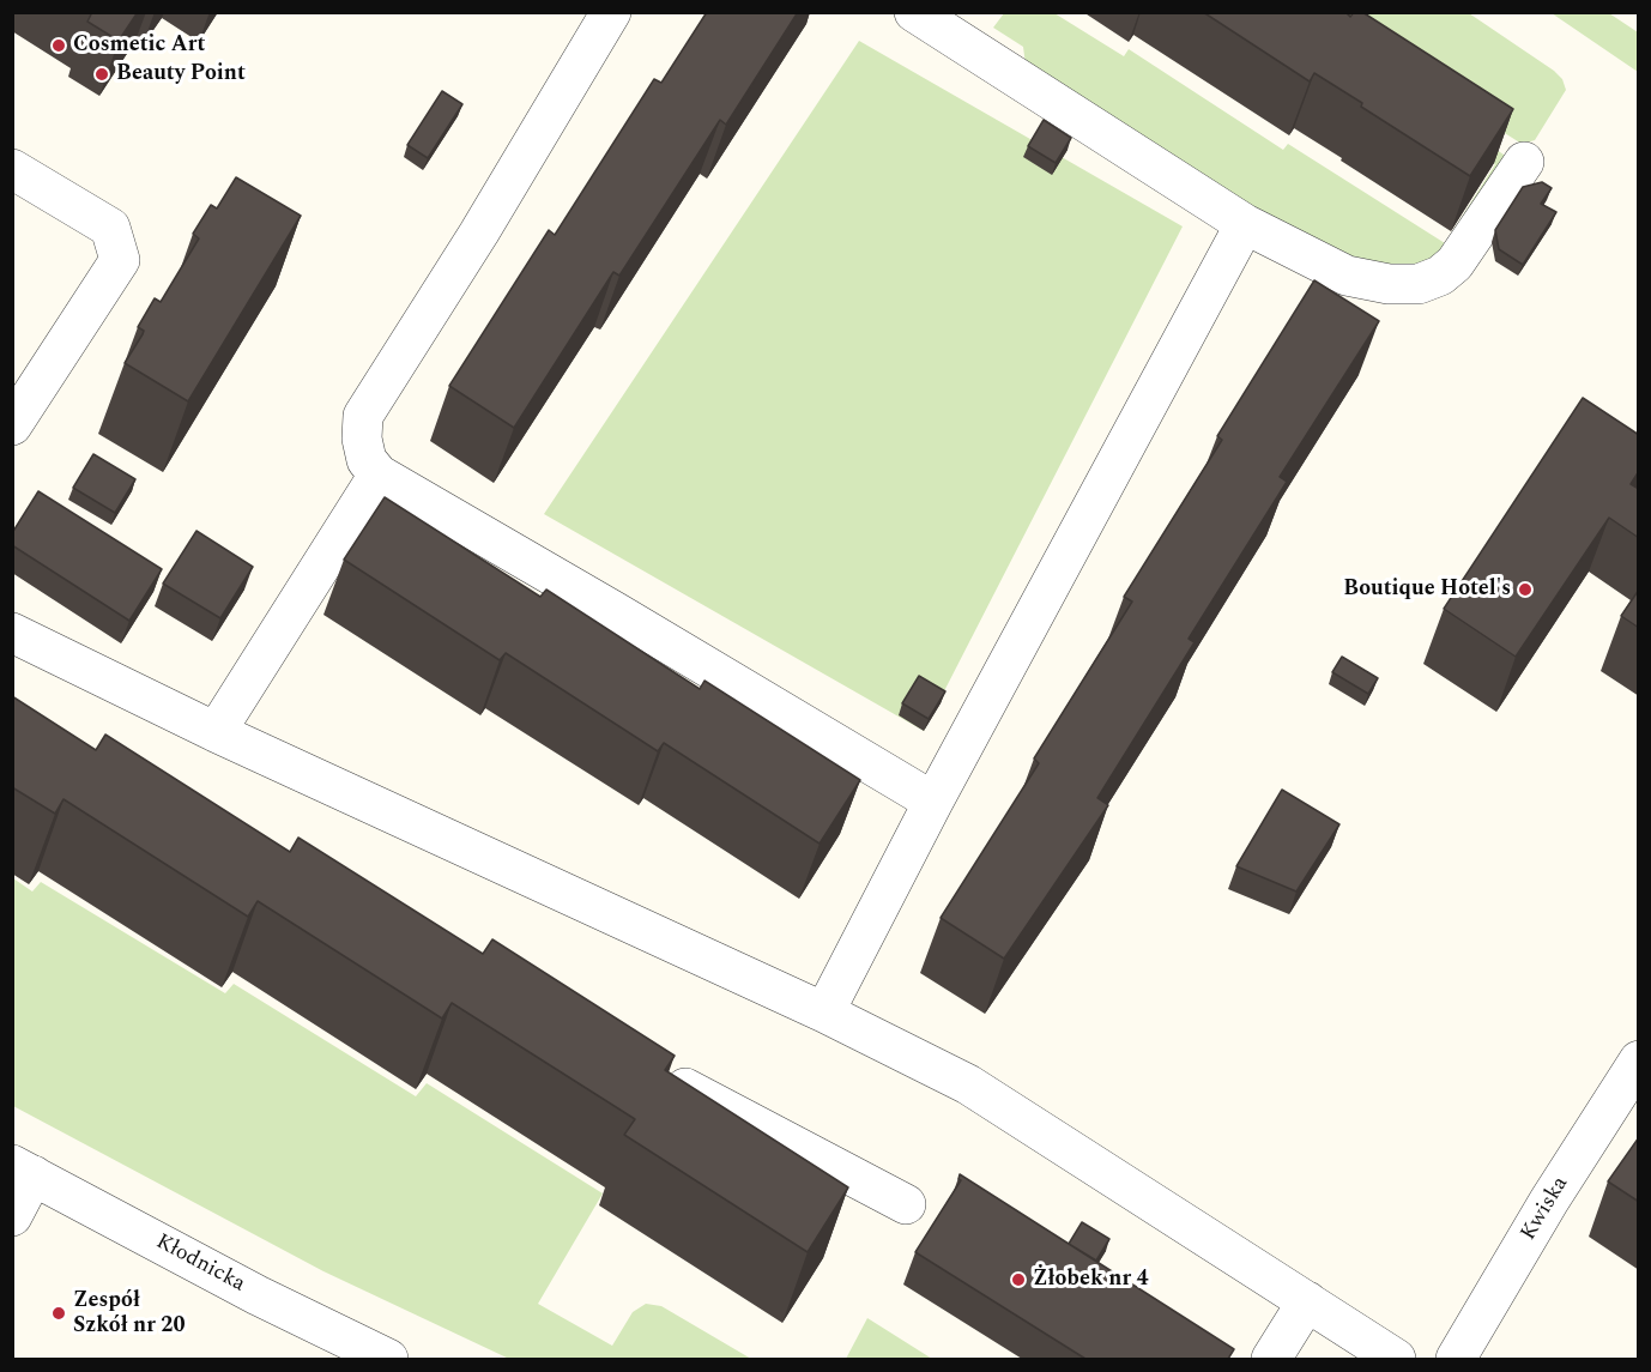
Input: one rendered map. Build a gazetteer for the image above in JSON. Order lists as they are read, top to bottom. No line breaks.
{"streets":{"street":["Kwiska","Kłodnicka"]},"places":["Cosmetic Art","Beauty Point","Boutique Hotel's","Żłobek nr 4","Zespół Szkół nr 20"]}
